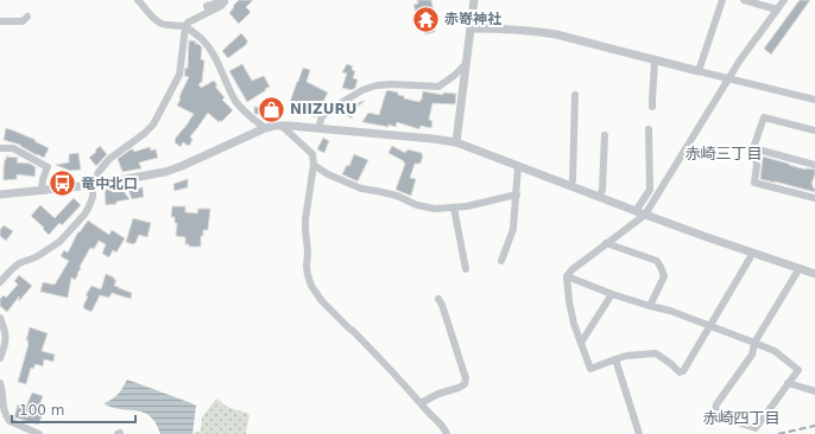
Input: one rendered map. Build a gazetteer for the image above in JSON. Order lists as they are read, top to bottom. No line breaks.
{"districts":["赤崎三丁目","赤崎四丁目"],"places":{"temple":["赤嵜神社"],"shop":["NIIZURU"],"bus stop":["竜中北口"]},"scale_bar":"100 m"}
